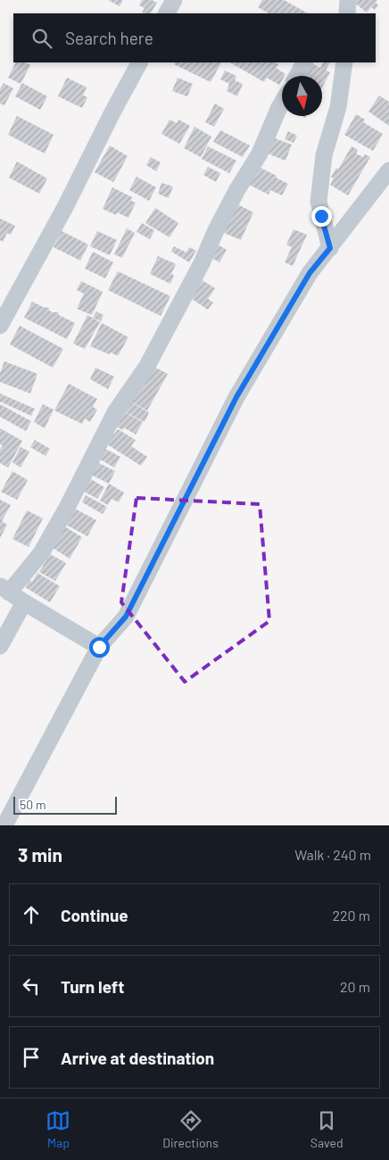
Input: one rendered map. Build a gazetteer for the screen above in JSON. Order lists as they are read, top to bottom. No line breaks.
{"scale_bar":"50 m","north":"bottom","page":{"search":"Search here","scale":"50 m","heading":["3 min","Walk · 240 m"],"list":[["Continue","220 m"],["Turn left","20 m"],"Arrive at destination"],"nav":["Map","Directions","Saved"]}}
